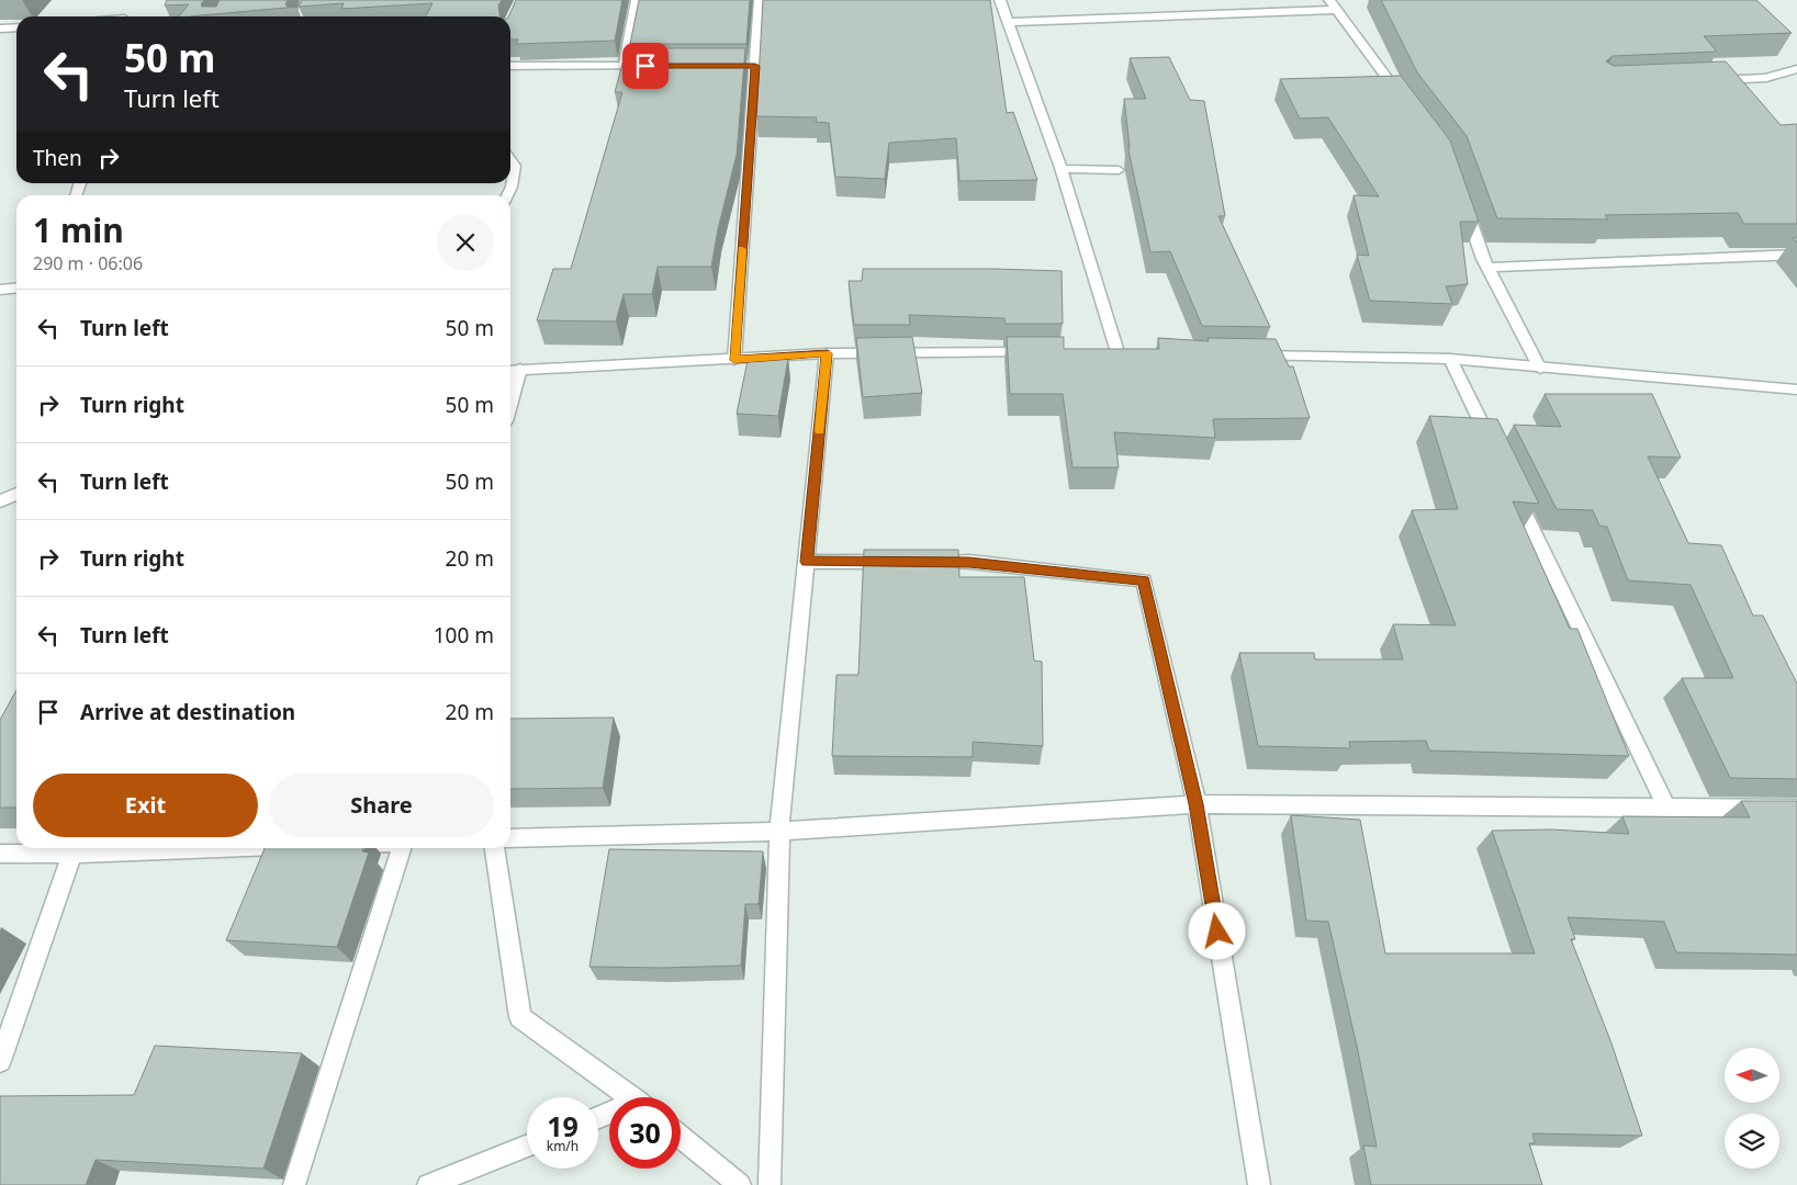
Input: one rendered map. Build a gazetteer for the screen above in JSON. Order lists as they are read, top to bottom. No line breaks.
{"north":"left","page":{"turn":["50 m","Turn left"],"then":"Then","heading":["1 min","290 m · 06:06"],"list":[{"name":"Turn left","value":"50 m"},{"name":"Turn right","value":"50 m"},{"name":"Turn left","value":"50 m"},{"name":"Turn right","value":"20 m"},{"name":"Turn left","value":"100 m"},{"name":"Arrive at destination","value":"20 m"}],"buttons":["Exit","Share"],"speed":"19 km/h","limit":"30"}}
